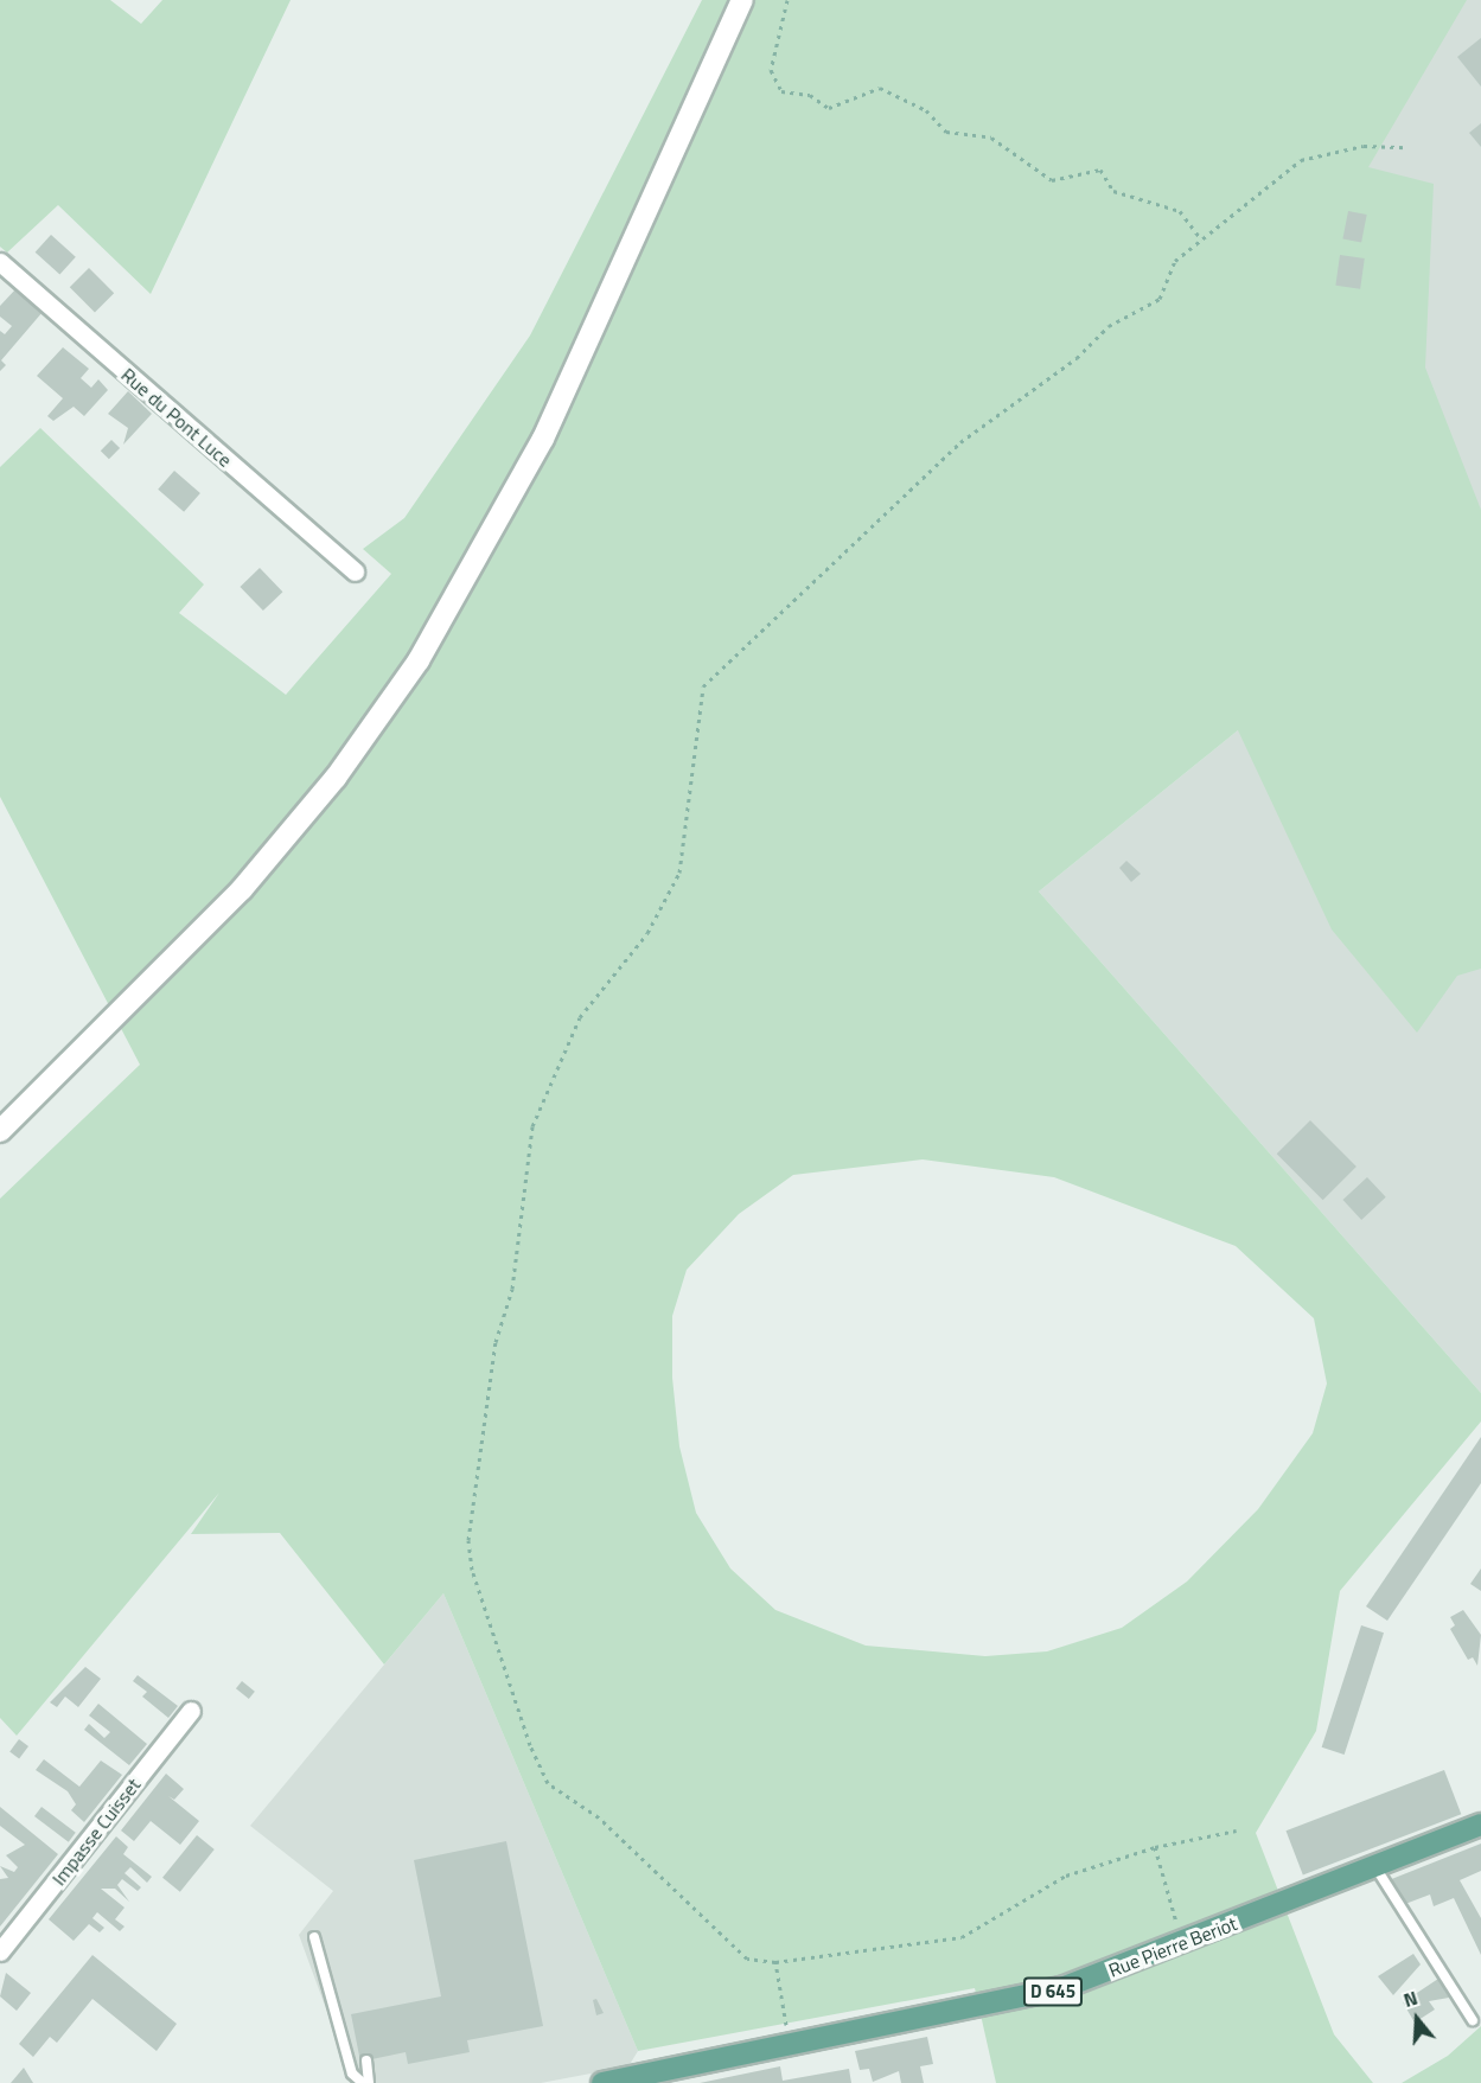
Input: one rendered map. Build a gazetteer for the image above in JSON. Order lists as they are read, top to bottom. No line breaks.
{"streets":{"main road":["Rue Pierre Beriot","D 645"],"street":["Rue du Pont Luce","Impasse Cuisset"]},"north":"top"}
